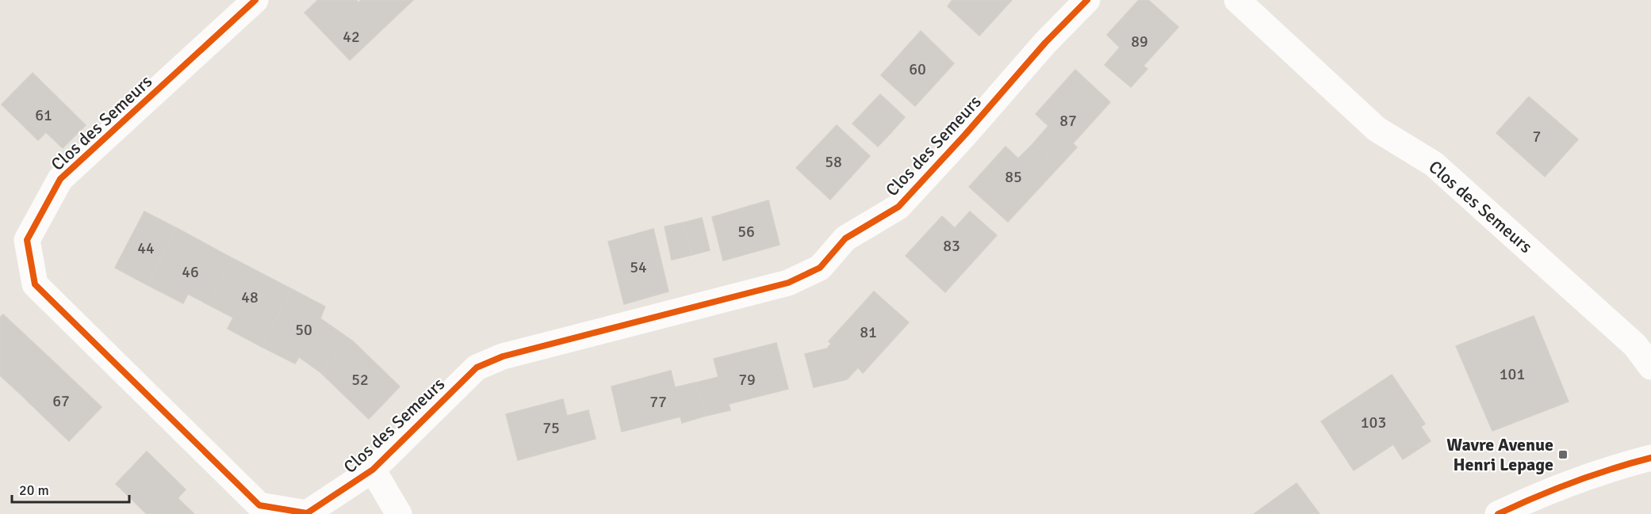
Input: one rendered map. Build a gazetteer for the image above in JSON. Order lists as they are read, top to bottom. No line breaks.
{"streets":{"street":["Clos des Semeurs"]},"places":{"transit":["Wavre Avenue Henri Lepage"]},"house_numbers":["42","89","60","61","87","7","58","85","56","83","44","54","46","48","50","81","101","52","79","67","77","103","75"],"scale_bar":"20 m"}
